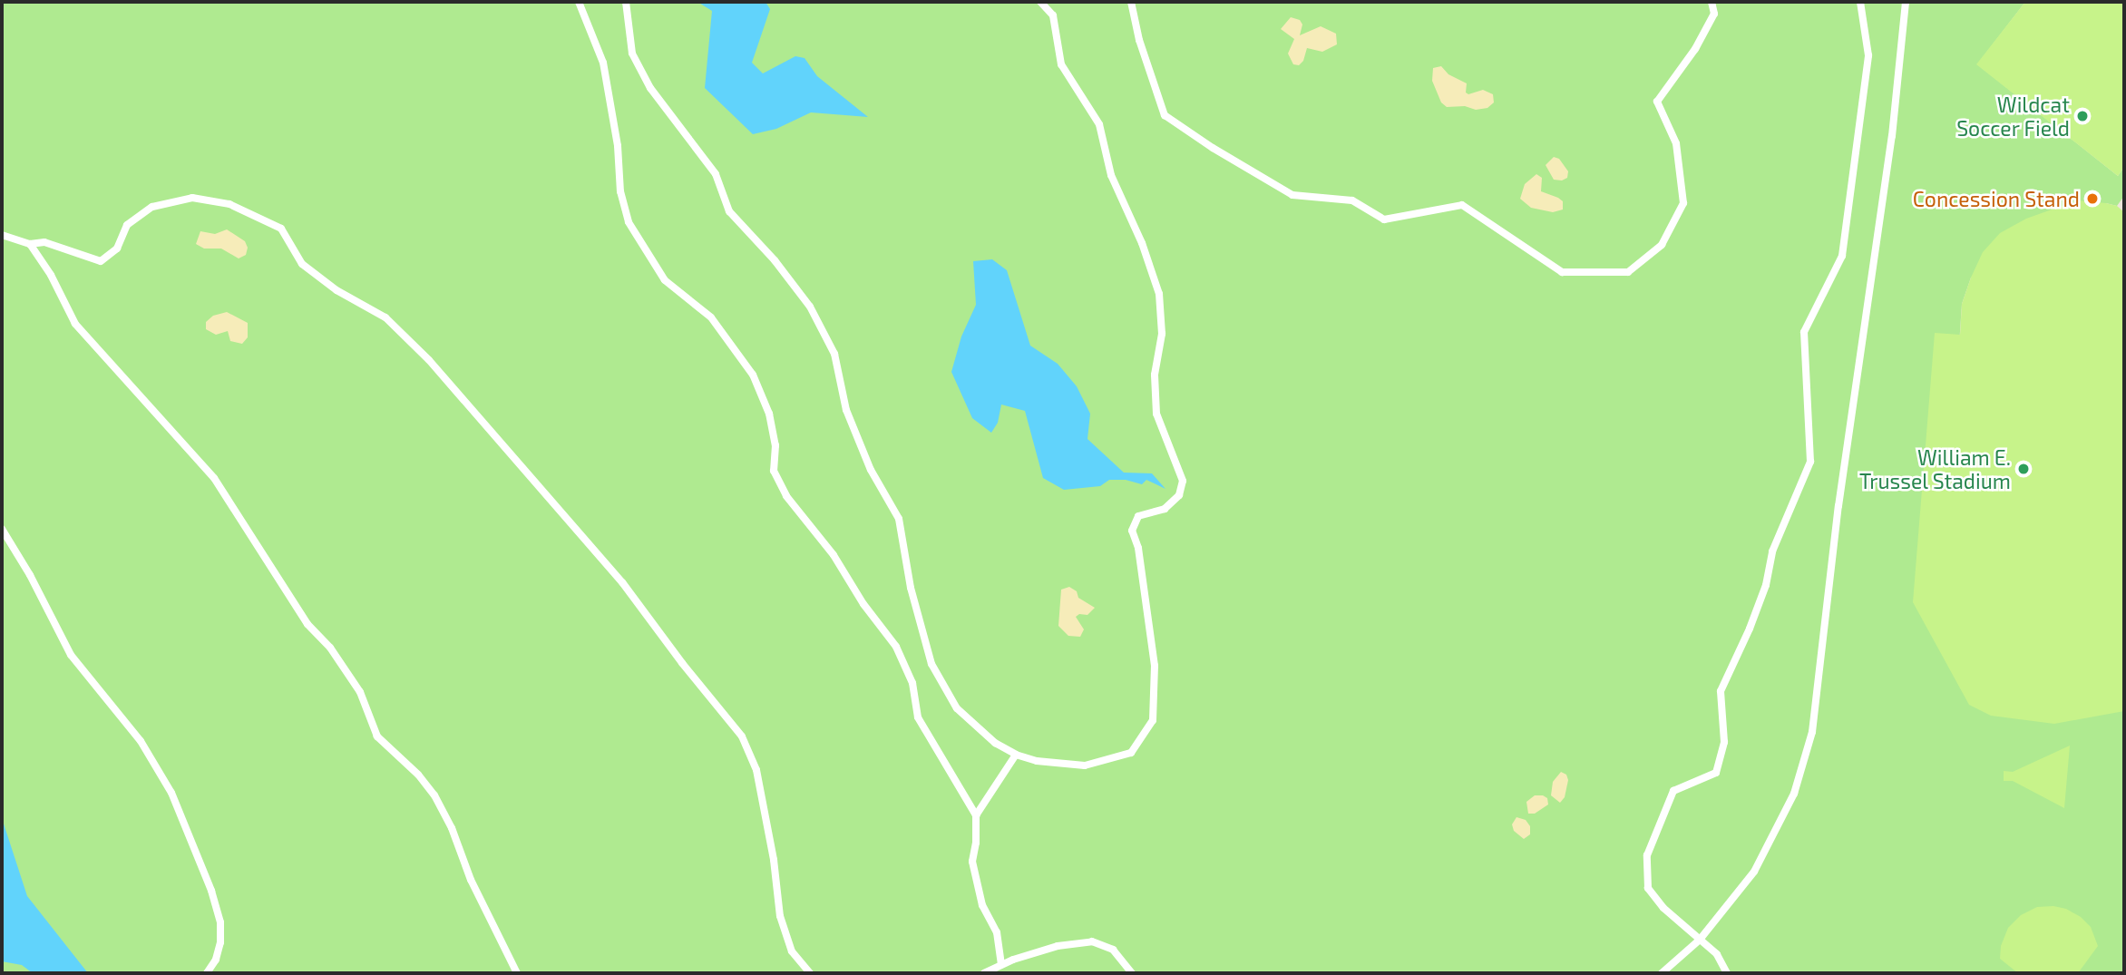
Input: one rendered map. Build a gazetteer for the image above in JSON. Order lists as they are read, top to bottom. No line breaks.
{"places":["Wildcat Soccer Field","Concession Stand","William E. Trussel Stadium"]}
